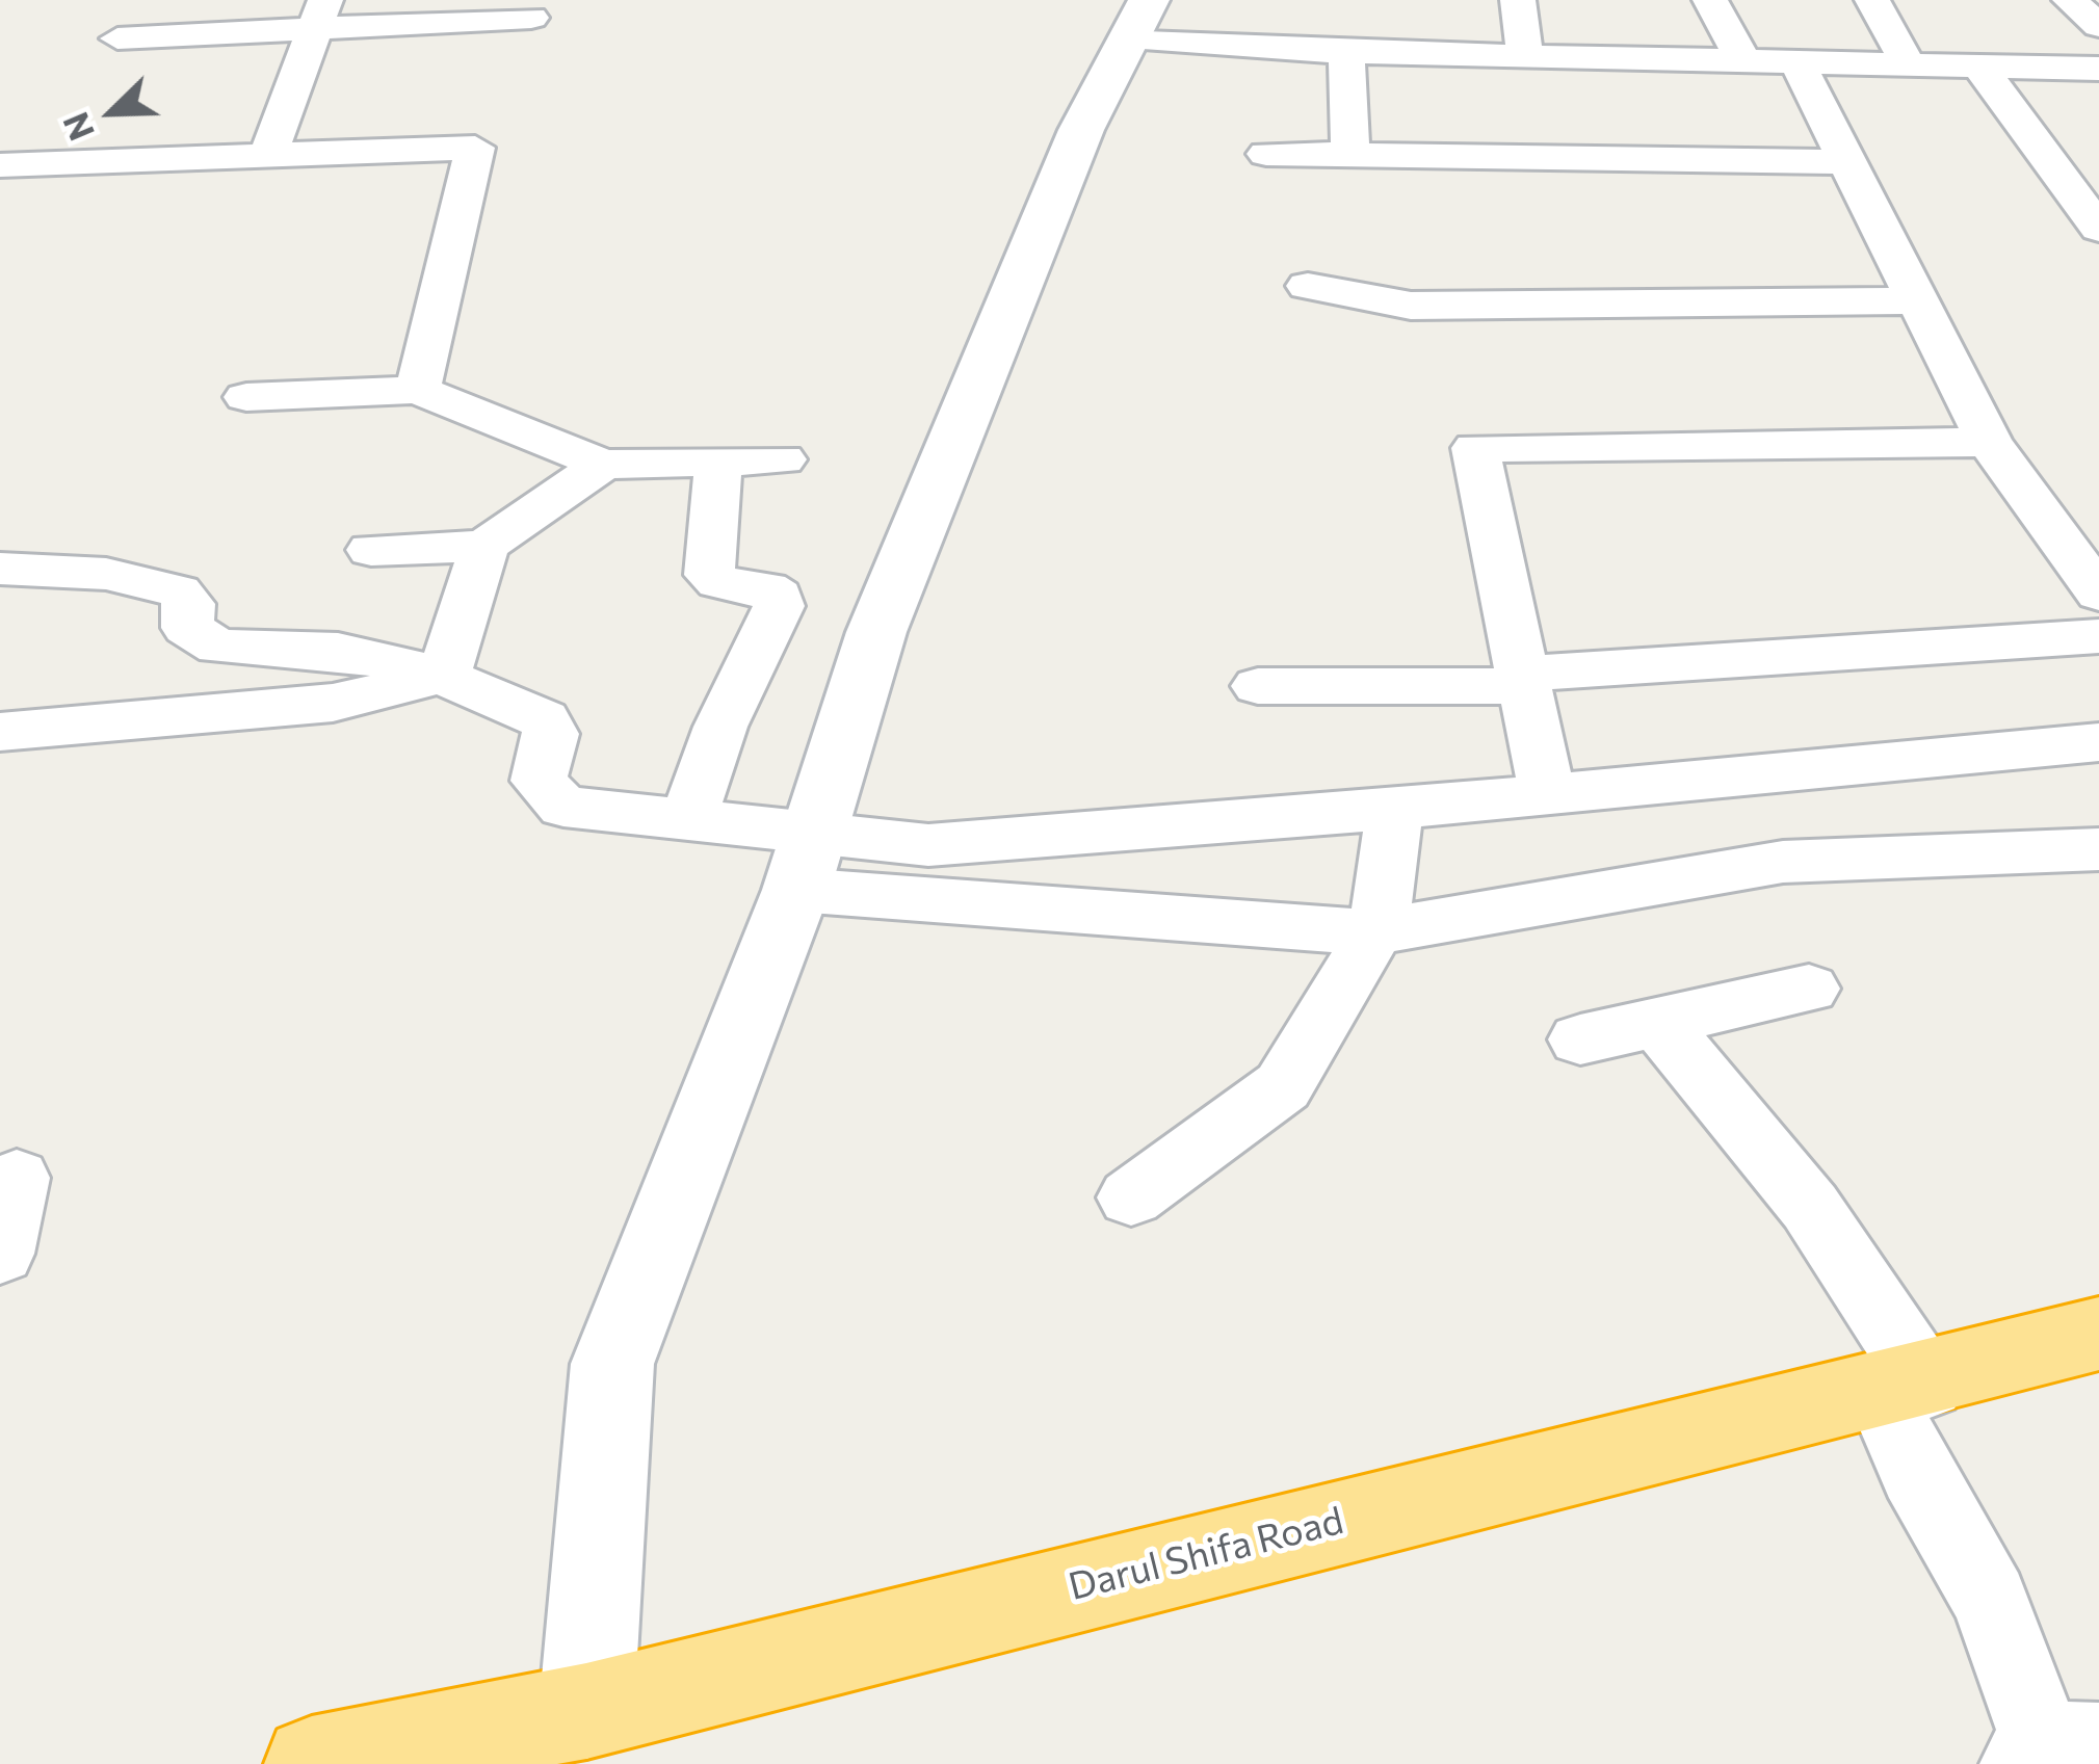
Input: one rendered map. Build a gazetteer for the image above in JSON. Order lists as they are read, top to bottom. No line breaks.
{"streets":{"highway":["Darul Shifa Road"]},"north":"bottom left"}
